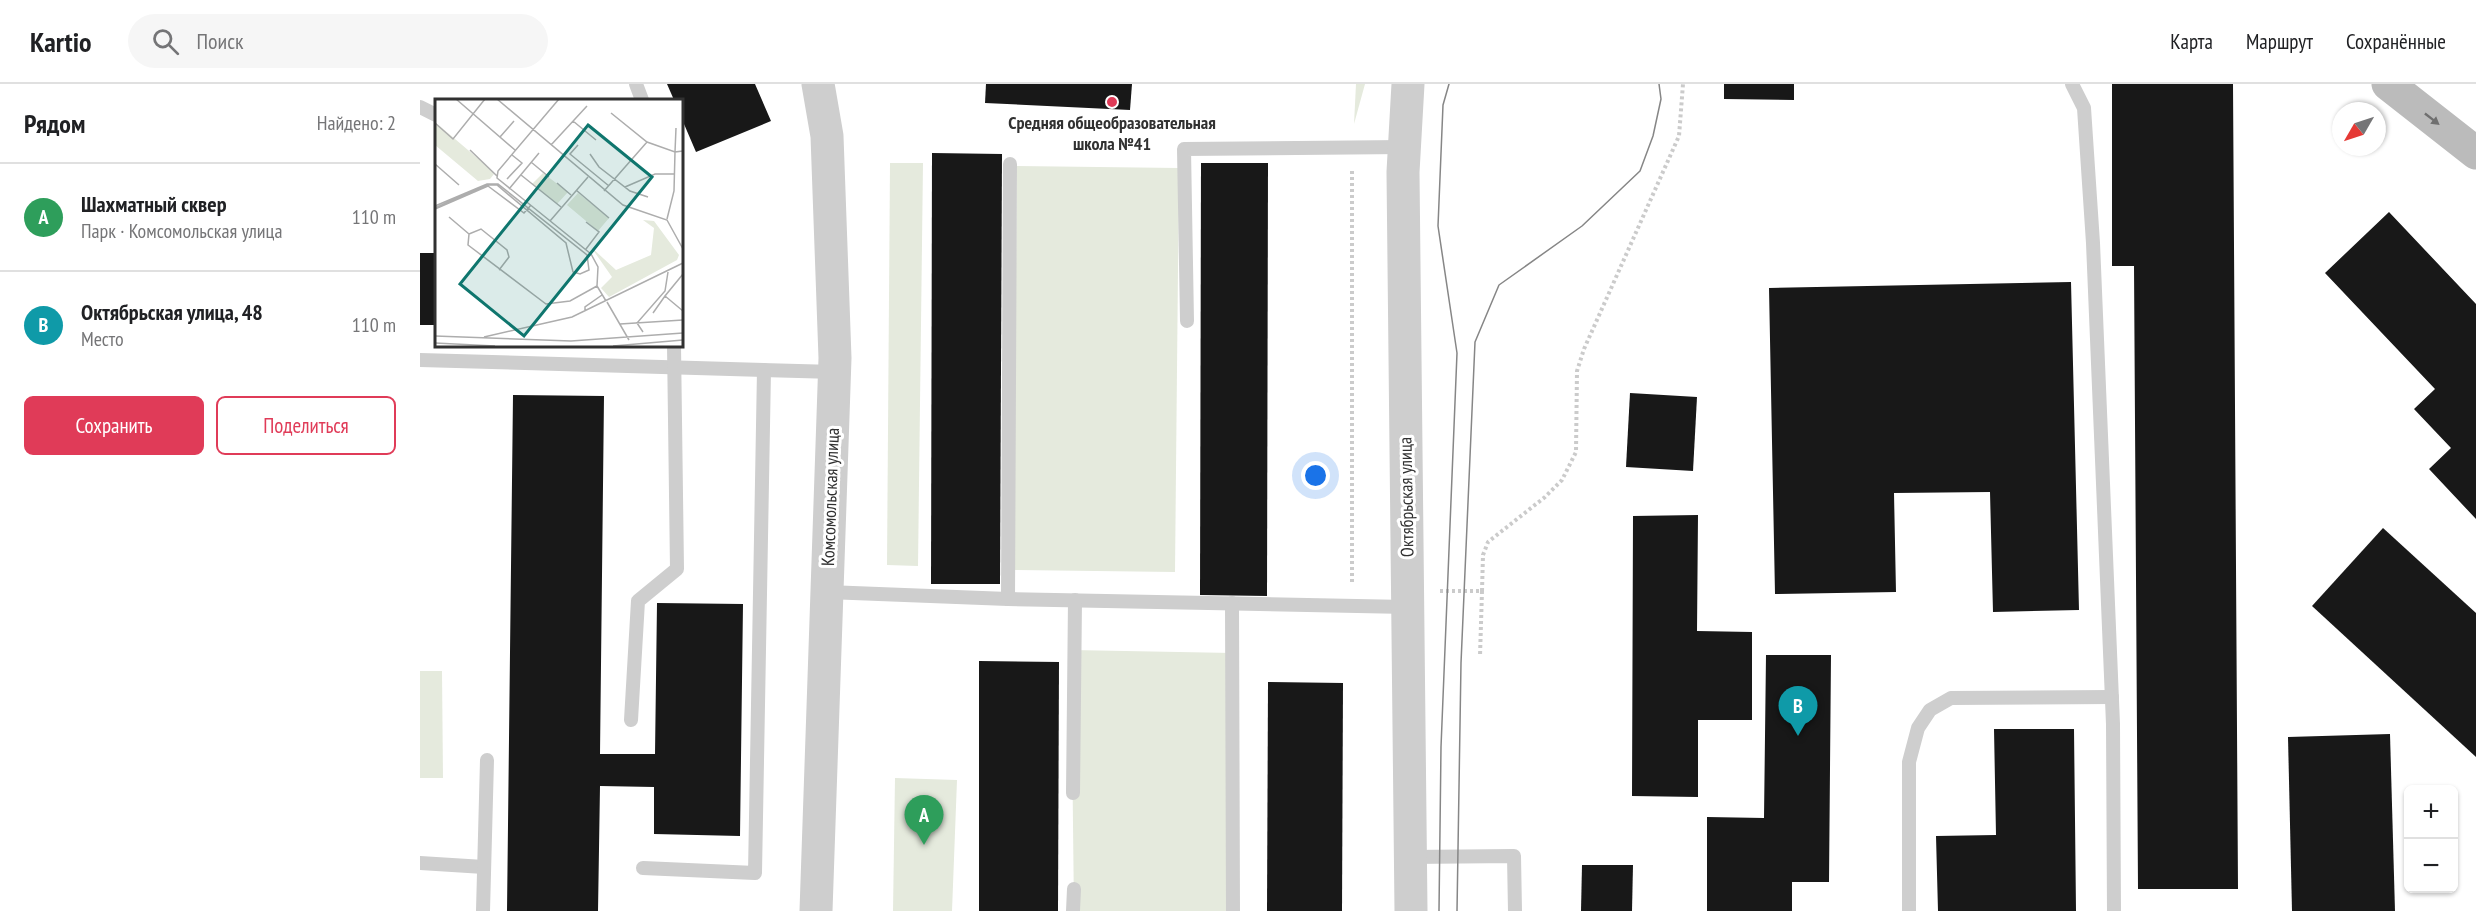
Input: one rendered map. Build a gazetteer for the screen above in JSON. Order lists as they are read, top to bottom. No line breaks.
{"streets":{"street":["Комсомольская улица","Октябрьская улица"]},"places":["Средняя общеобразовательная школа №41"],"north":"bottom left","page":{"header":"Kartio","search":"Поиск","nav":["Карта","Маршрут","Сохранённые"],"heading":["Рядом","Найдено: 2"],"list":[{"mark":"A","name":"Шахматный сквер","note":"Парк · Комсомольская улица","value":"110 m"},{"mark":"B","name":"Октябрьская улица, 48","note":"Место","value":"110 m"}],"buttons":["Сохранить","Поделиться"],"pins":["B","A"],"map_buttons":["+","−"]}}
